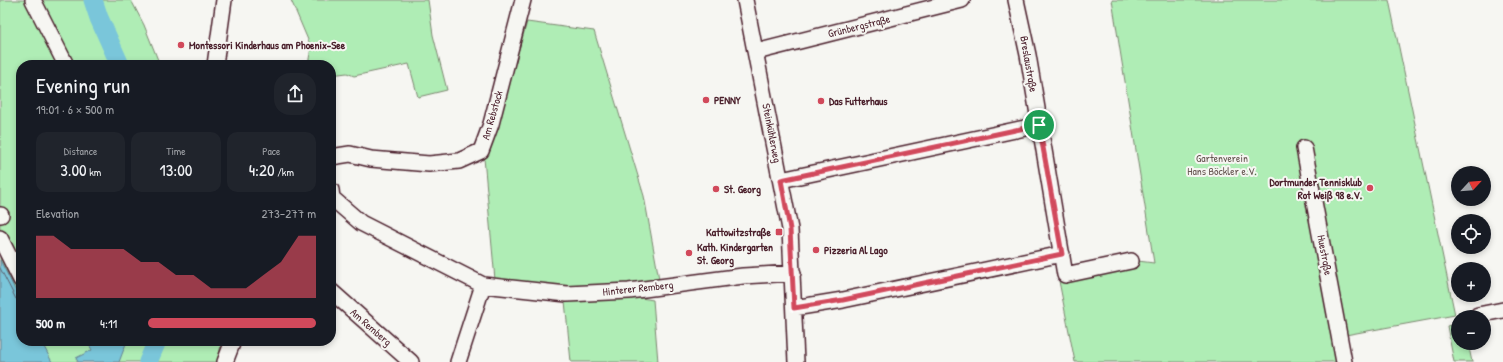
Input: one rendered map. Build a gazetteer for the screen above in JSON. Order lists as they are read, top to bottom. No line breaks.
{"streets":{"street":["Grünbergstraße","Breslaustraße","Am Rebstock","Steinkühlerweg","Huestraße","Hinterer Remberg","Am Remberg"]},"crossings":[["Grünbergstraße","Steinkühlerweg"],["Steinkühlerweg","Hinterer Remberg"]],"parks":["Gartenverein Hans Böckler e.V."],"places":{"other":["Montessori Kinderhaus am Phoenix-See","PENNY","Das Futterhaus","Dortmunder Tennisklub Rot Weiß 98 e.V.","St. Georg","Pizzeria Al Lago","Kath. Kindergarten St. Georg"],"transit":["Kattowitzstraße"]},"north":"top right","page":{"heading":["Evening run","19:01 · 6 × 500 m"],"stats":[["Distance","3.00 km"],["Time","13:00"],["Pace","4:20 /km"]],"map_buttons":["+","−"],"chart":["Elevation","273–277 m"],"list":[{"name":"500 m","note":"4:11"}]}}
